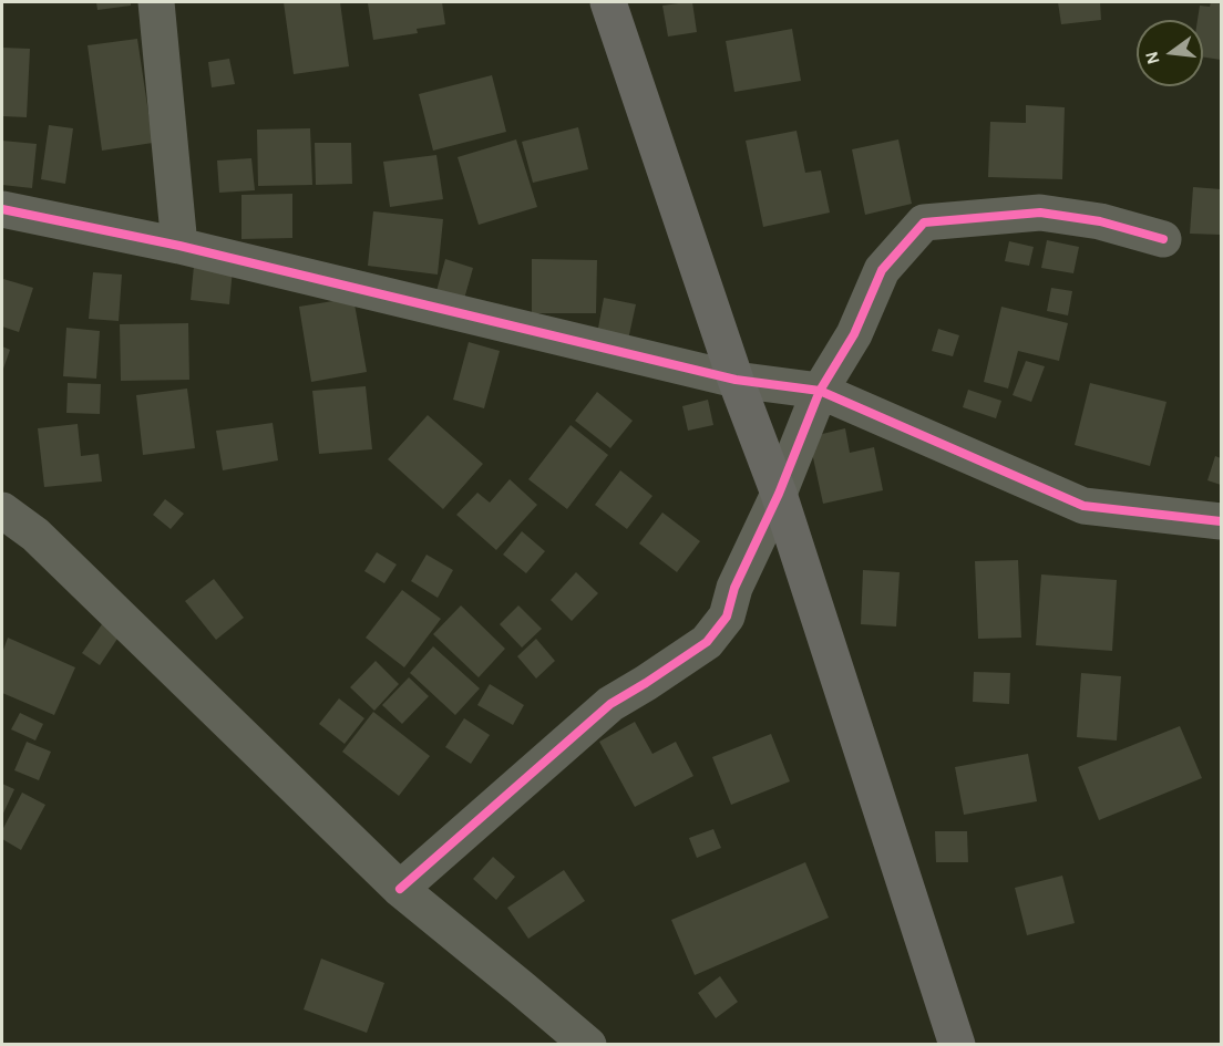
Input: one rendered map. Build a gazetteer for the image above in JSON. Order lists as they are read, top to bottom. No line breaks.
{"north":"left"}
